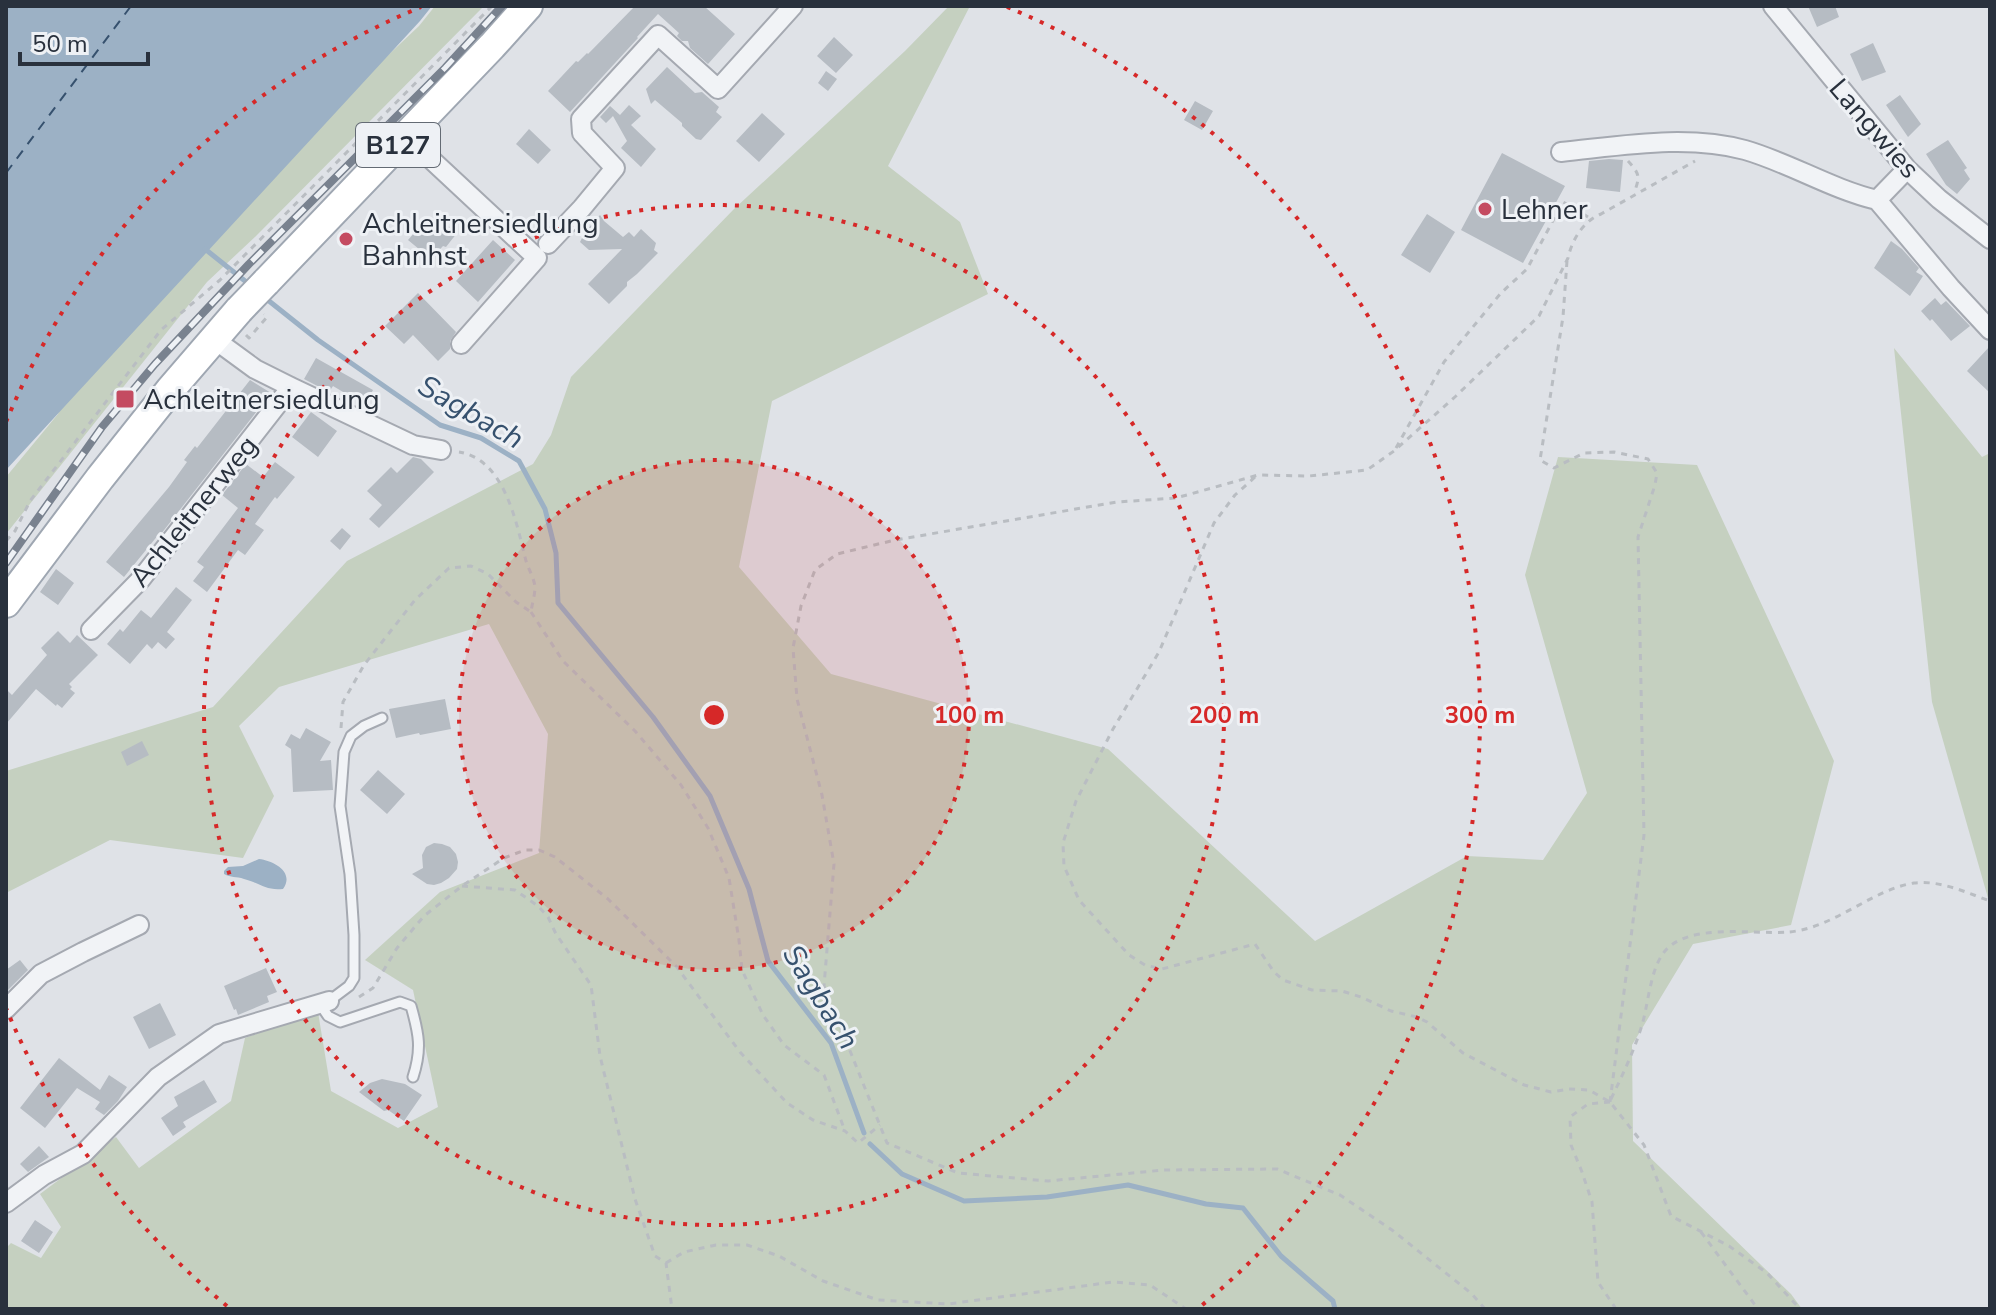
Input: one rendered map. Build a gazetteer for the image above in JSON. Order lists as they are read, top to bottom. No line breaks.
{"streets":{"main road":["B127"],"street":["Langwies","Achleitnerweg"]},"water":["Sagbach"],"places":{"other":["Lehner","Achleitnersiedlung Bahnhst"],"transit":["Achleitnersiedlung"]},"scale_bar":"50 m","rings":["100 m","200 m","300 m"]}
